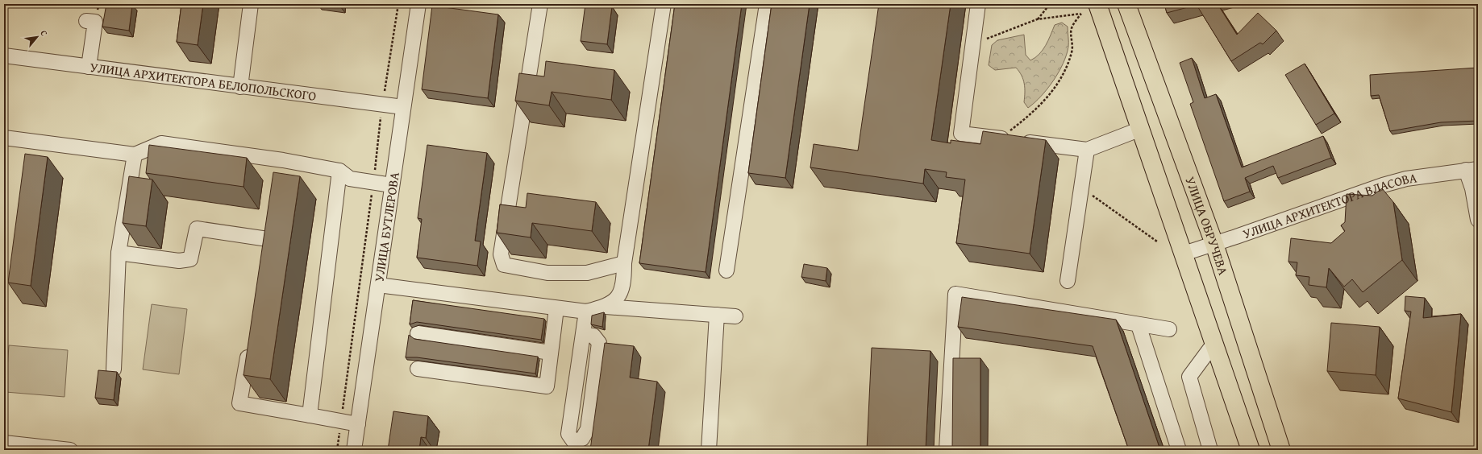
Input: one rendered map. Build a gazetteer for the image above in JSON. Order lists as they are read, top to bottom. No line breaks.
{"streets":{"main road":["УЛИЦА ОБРУЧЕВА"],"street":["УЛИЦА АРХИТЕКТОРА БЕЛОПОЛЬСКОГО","УЛИЦА АРХИТЕКТОРА ВЛАСОВА","УЛИЦА БУТЛЕРОВА"]},"crossings":[["УЛИЦА АРХИТЕКТОРА БЕЛОПОЛЬСКОГО","УЛИЦА БУТЛЕРОВА"],["УЛИЦА АРХИТЕКТОРА ВЛАСОВА","УЛИЦА ОБРУЧЕВА"]],"north":"top right"}
